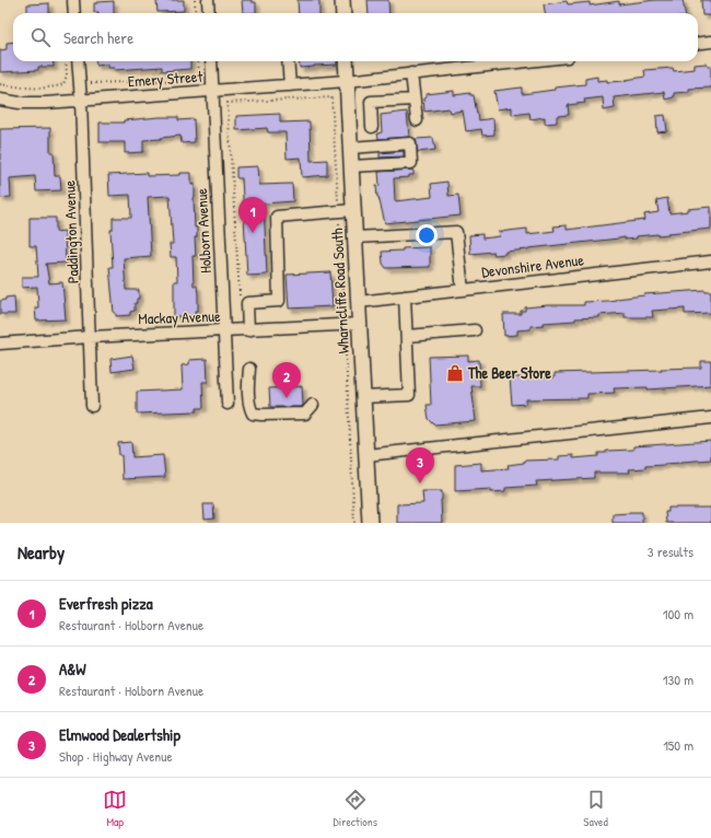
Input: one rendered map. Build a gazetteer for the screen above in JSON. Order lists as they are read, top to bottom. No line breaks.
{"streets":{"main road":["Wharncliffe Road South"],"street":["Emery Street","Holborn Avenue","Paddington Avenue","Devonshire Avenue","Mackay Avenue"]},"crossings":[["Emery Street","Holborn Avenue"],["Emery Street","Paddington Avenue"],["Emery Street","Wharncliffe Road South"],["Holborn Avenue","Mackay Avenue"],["Paddington Avenue","Mackay Avenue"],["Devonshire Avenue","Wharncliffe Road South"],["Wharncliffe Road South","Mackay Avenue"]],"places":{"shop":["The Beer Store"]},"page":{"search":"Search here","pins":["1","2","3"],"heading":["Nearby","3 results"],"list":[{"mark":"1","name":"Everfresh pizza","note":"Restaurant · Holborn Avenue","value":"100 m"},{"mark":"2","name":"A&W","note":"Restaurant · Holborn Avenue","value":"130 m"},{"mark":"3","name":"Elmwood Dealertship","note":"Shop · Highway Avenue","value":"150 m"}],"nav":["Map","Directions","Saved"]}}
